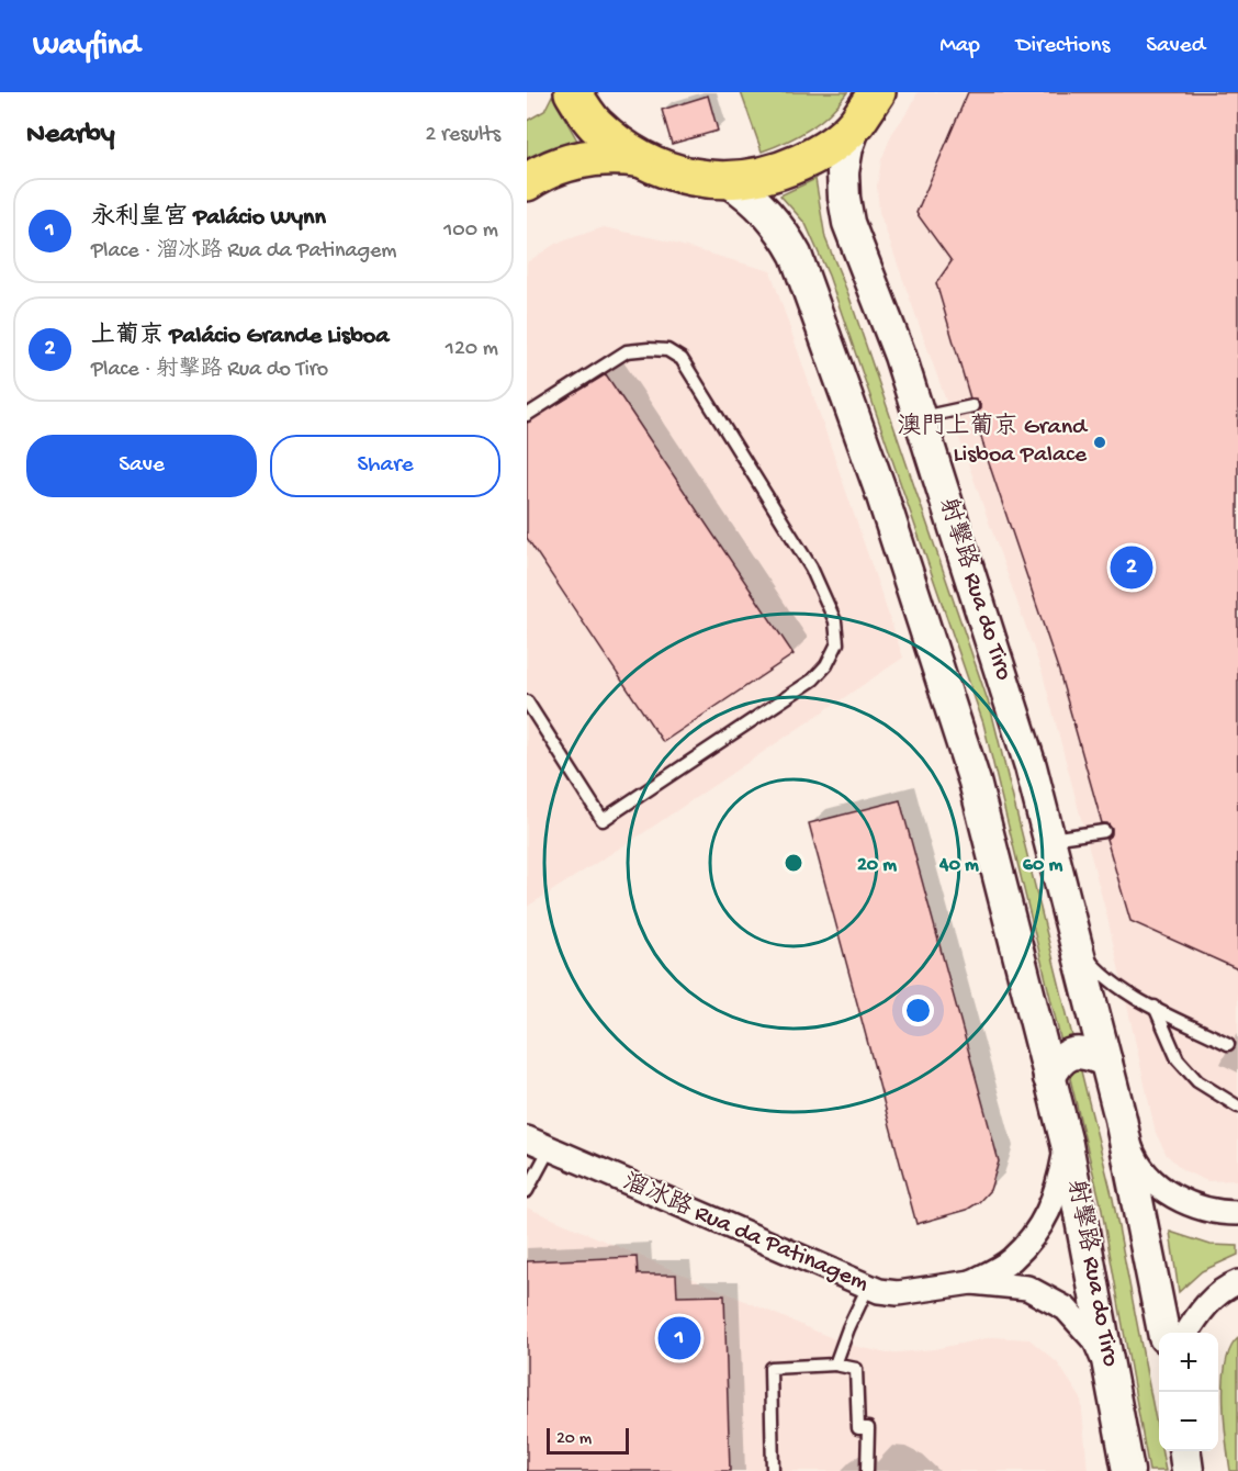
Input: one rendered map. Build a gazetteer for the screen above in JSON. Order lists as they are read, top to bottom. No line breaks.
{"streets":{"street":["射擊路 Rua do Tiro","溜冰路 Rua da Patinagem"]},"crossings":[["射擊路 Rua do Tiro","溜冰路 Rua da Patinagem"]],"places":["澳門上葡京 Grand Lisboa Palace"],"scale_bar":"20 m","page":{"header":"Wayfind","nav":["Map","Directions","Saved"],"heading":["Nearby","2 results"],"list":[{"mark":"1","name":"永利皇宮 Palácio Wynn","note":"Place · 溜冰路 Rua da Patinagem","value":"100 m"},{"mark":"2","name":"上葡京 Palácio Grande Lisboa","note":"Place · 射擊路 Rua do Tiro","value":"120 m"}],"buttons":["Save","Share"],"pins":["2","1"],"map_buttons":["+","−"],"scale":"20 m"},"rings":["20 m","40 m","60 m"]}
